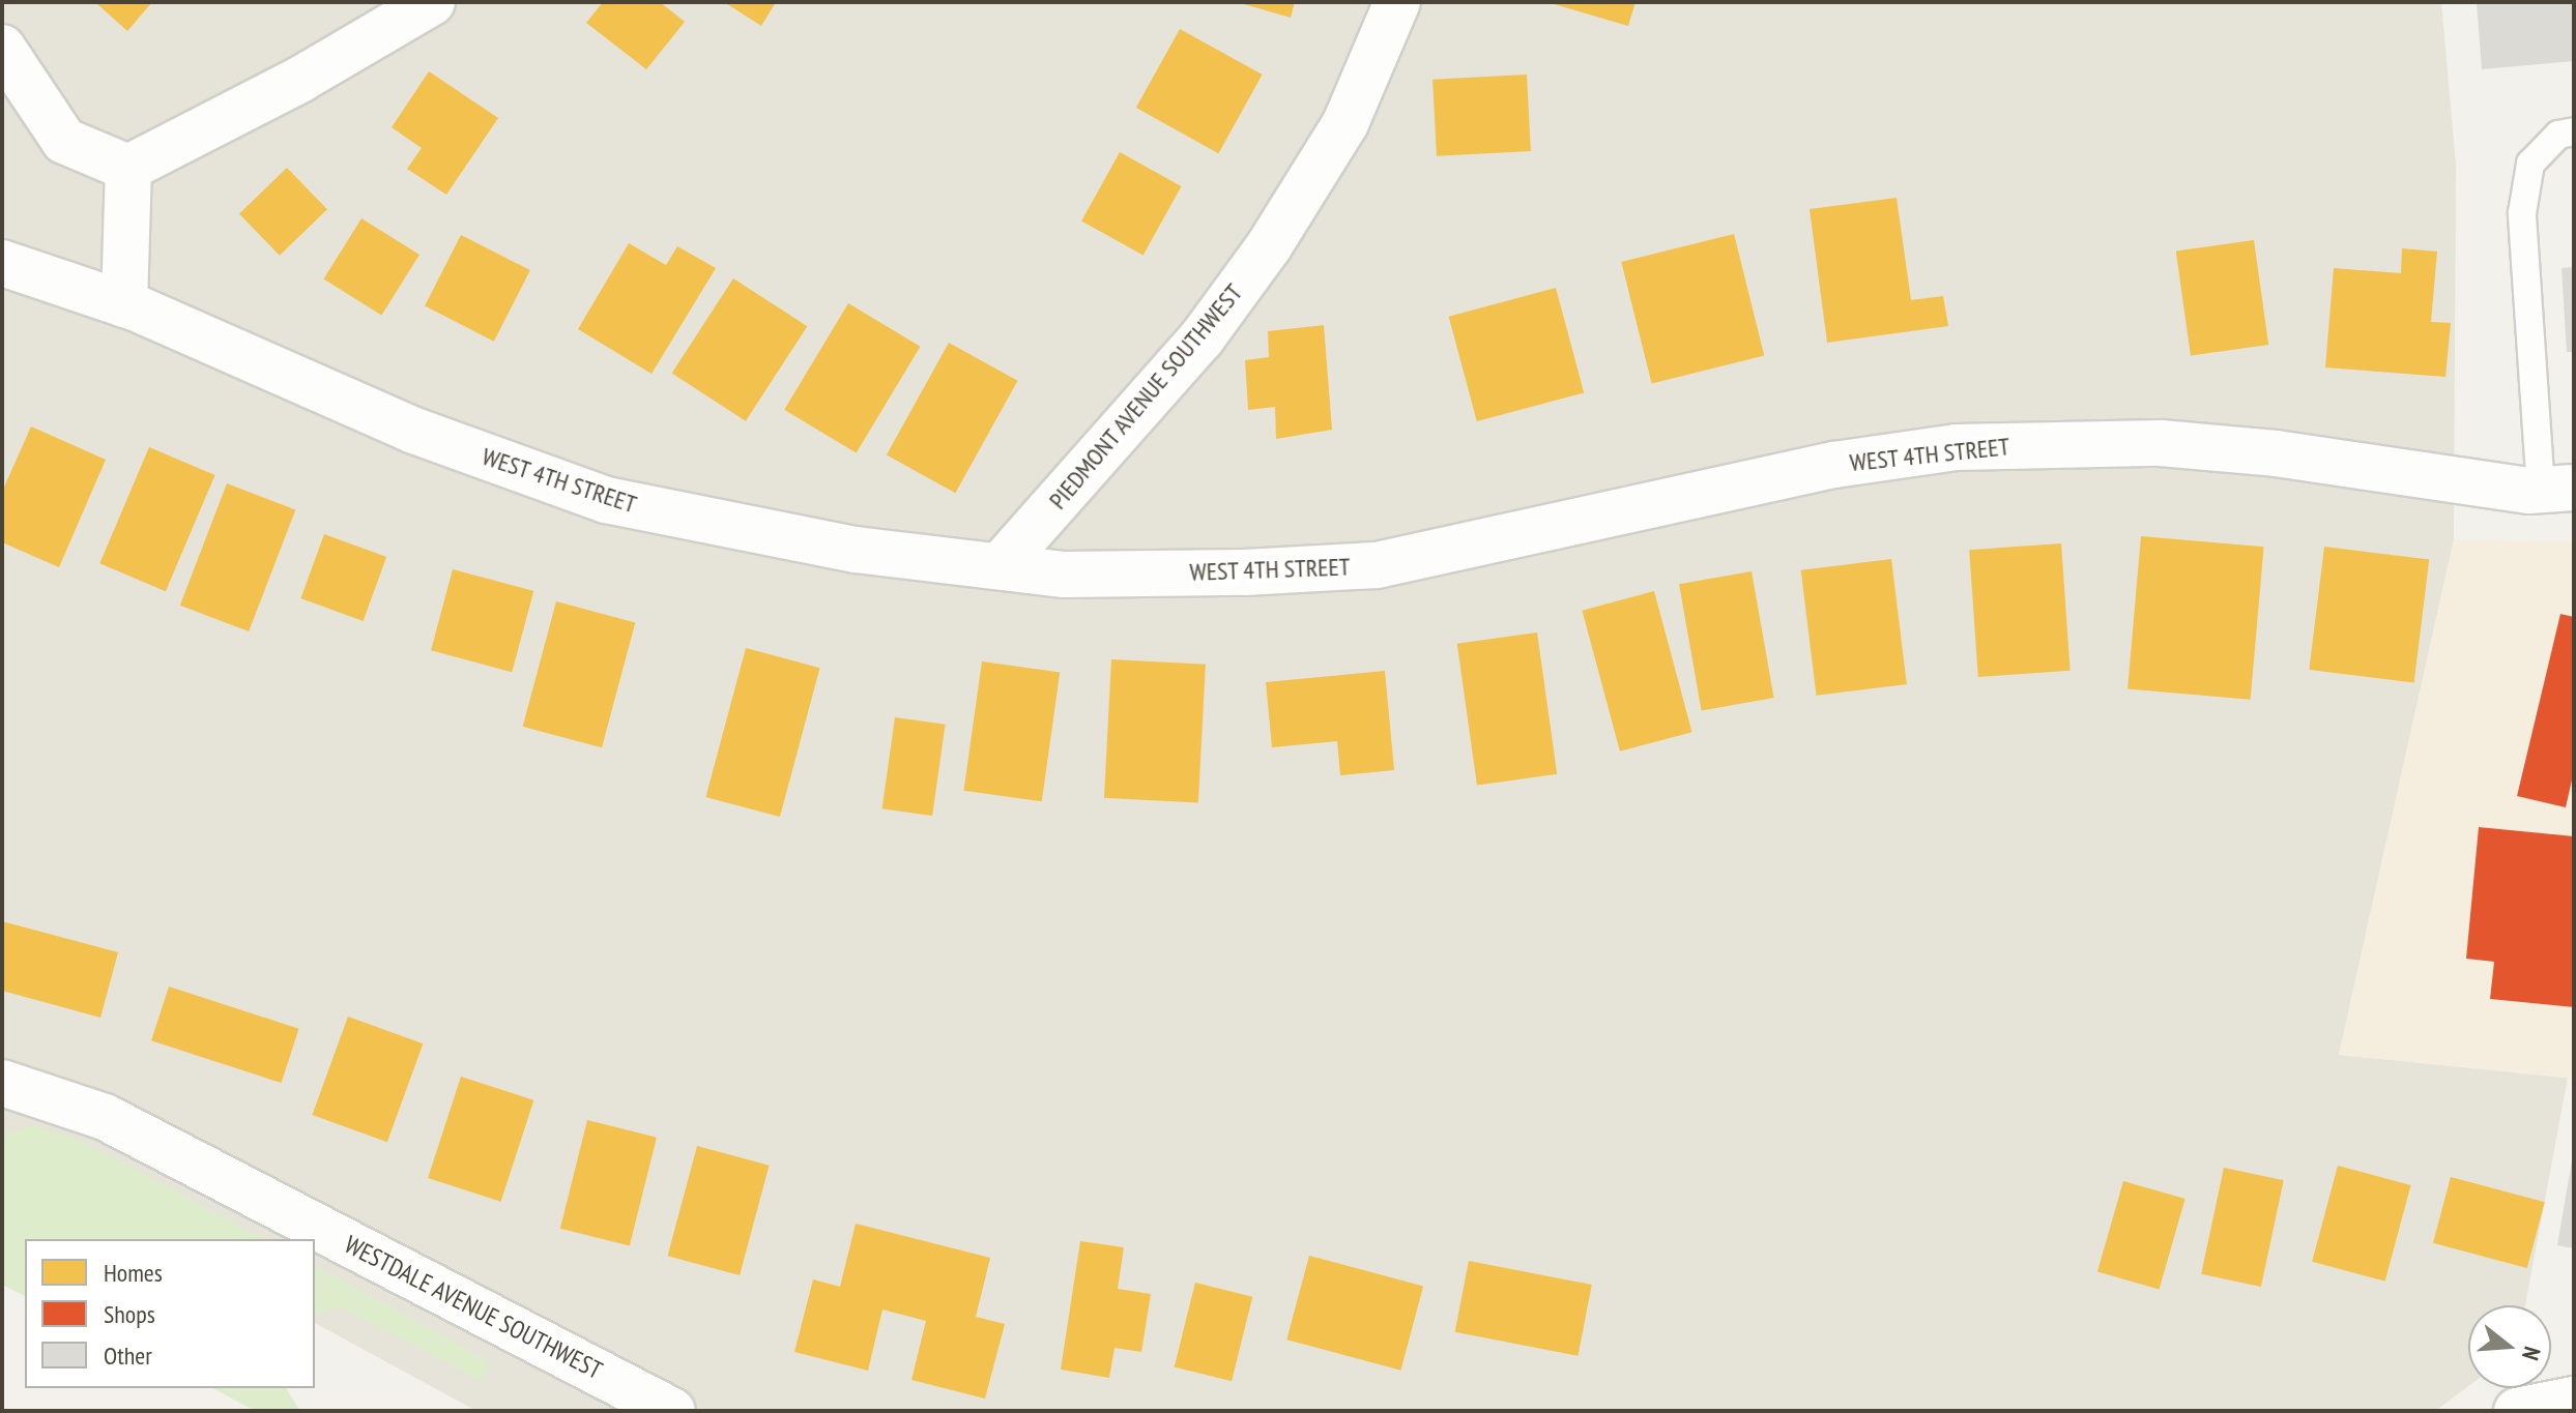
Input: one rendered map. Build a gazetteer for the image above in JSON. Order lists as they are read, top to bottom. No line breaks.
{"streets":{"street":["PIEDMONT AVENUE SOUTHWEST","WEST 4TH STREET","WESTDALE AVENUE SOUTHWEST"]},"crossings":[["PIEDMONT AVENUE SOUTHWEST","WEST 4TH STREET"]],"legend":["Homes","Shops","Other"],"north":"right"}
